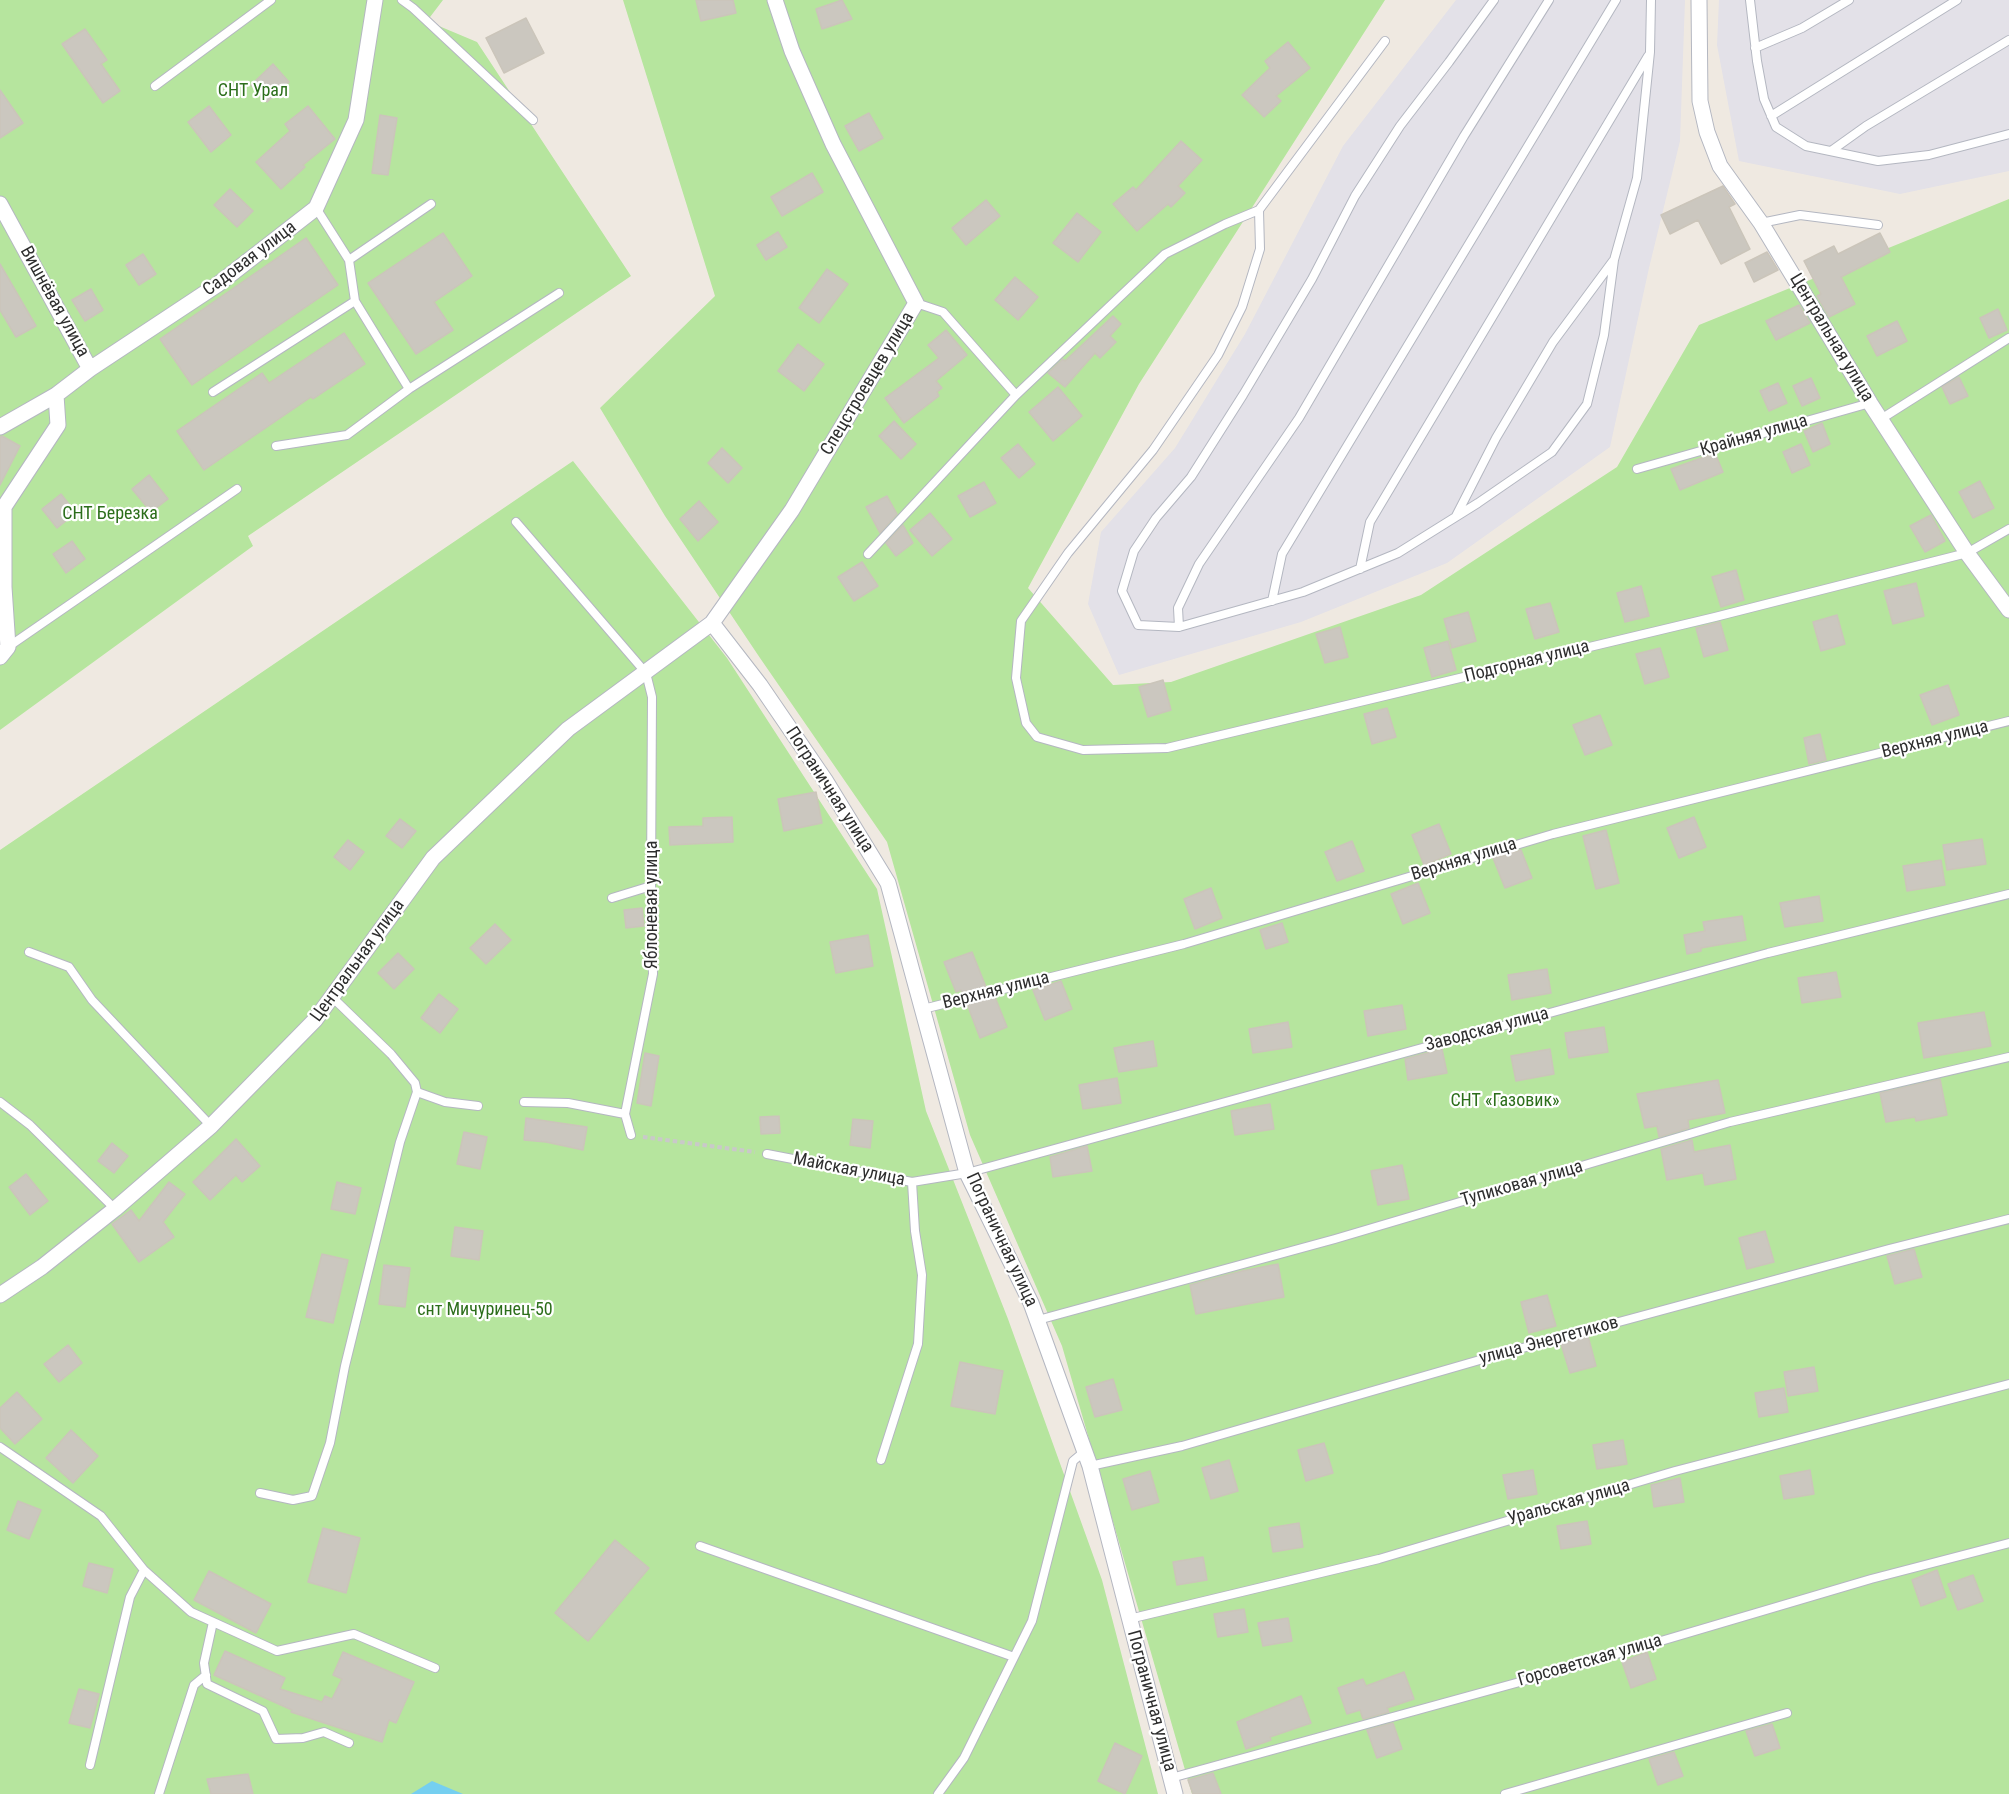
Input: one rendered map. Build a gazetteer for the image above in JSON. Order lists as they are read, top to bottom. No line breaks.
{"streets":{"street":["Садовая улица","Вишнёвая улица","Центральная улица","Спецстроевцев улица","Пограничная улица"],"lane":["Крайняя улица","Подгорная улица","Верхняя улица","Яблоневая улица","Заводская улица","Майская улица","Тупиковая улица","улица Энергетиков","Уральская улица","Горсоветская улица"]},"crossings":[["Садовая улица","Вишнёвая улица"],["Центральная улица","Спецстроевцев улица"],["Центральная улица","Крайняя улица"],["Центральная улица","Подгорная улица"],["Центральная улица","Пограничная улица"],["Центральная улица","Яблоневая улица"],["Спецстроевцев улица","Пограничная улица"],["Верхняя улица","Пограничная улица"],["Пограничная улица","Заводская улица"],["Пограничная улица","Майская улица"],["Пограничная улица","Тупиковая улица"],["Пограничная улица","улица Энергетиков"],["Пограничная улица","Уральская улица"],["Пограничная улица","Горсоветская улица"],["Заводская улица","Майская улица"]],"parks":["СНТ Урал","СНТ Березка","СНТ «Газовик»","снт Мичуринец-50"]}
